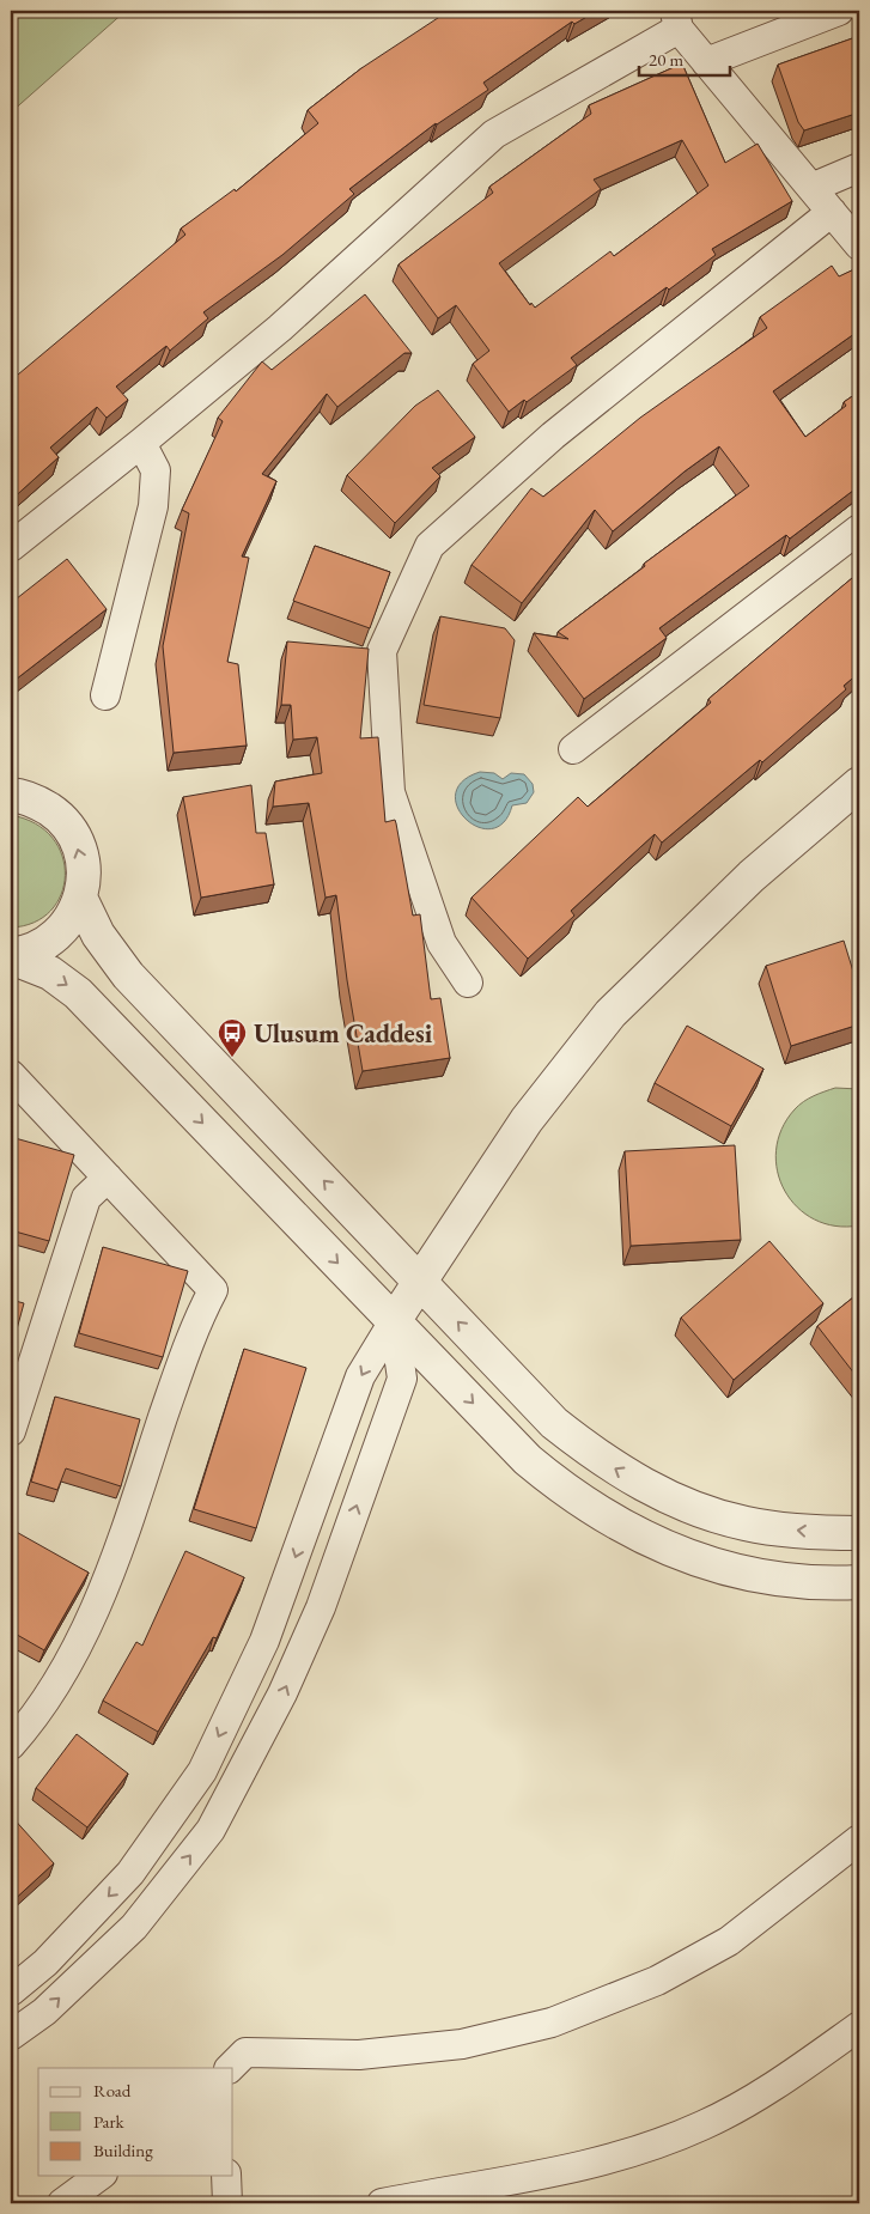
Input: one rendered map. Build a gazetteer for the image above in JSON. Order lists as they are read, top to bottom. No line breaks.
{"places":{"bus stop":["Ulusum Caddesi"]},"legend":["Road","Park","Building"],"scale_bar":"20 m"}
